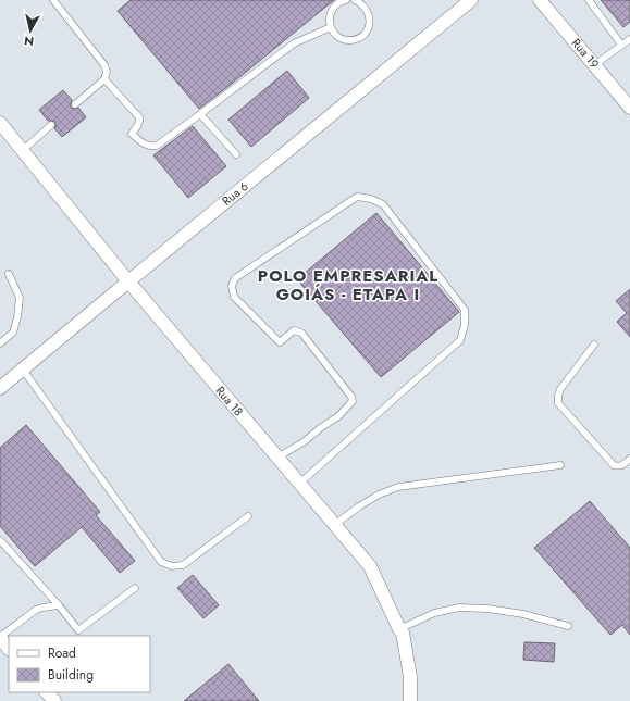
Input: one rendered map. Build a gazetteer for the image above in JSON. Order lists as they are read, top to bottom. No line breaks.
{"streets":{"street":["Rua 19","Rua 6","Rua 18"]},"crossings":[["Rua 6","Rua 18"]],"districts":["POLO EMPRESARIAL GOIÁS - ETAPA I"],"legend":["Road","Building"],"north":"bottom"}
